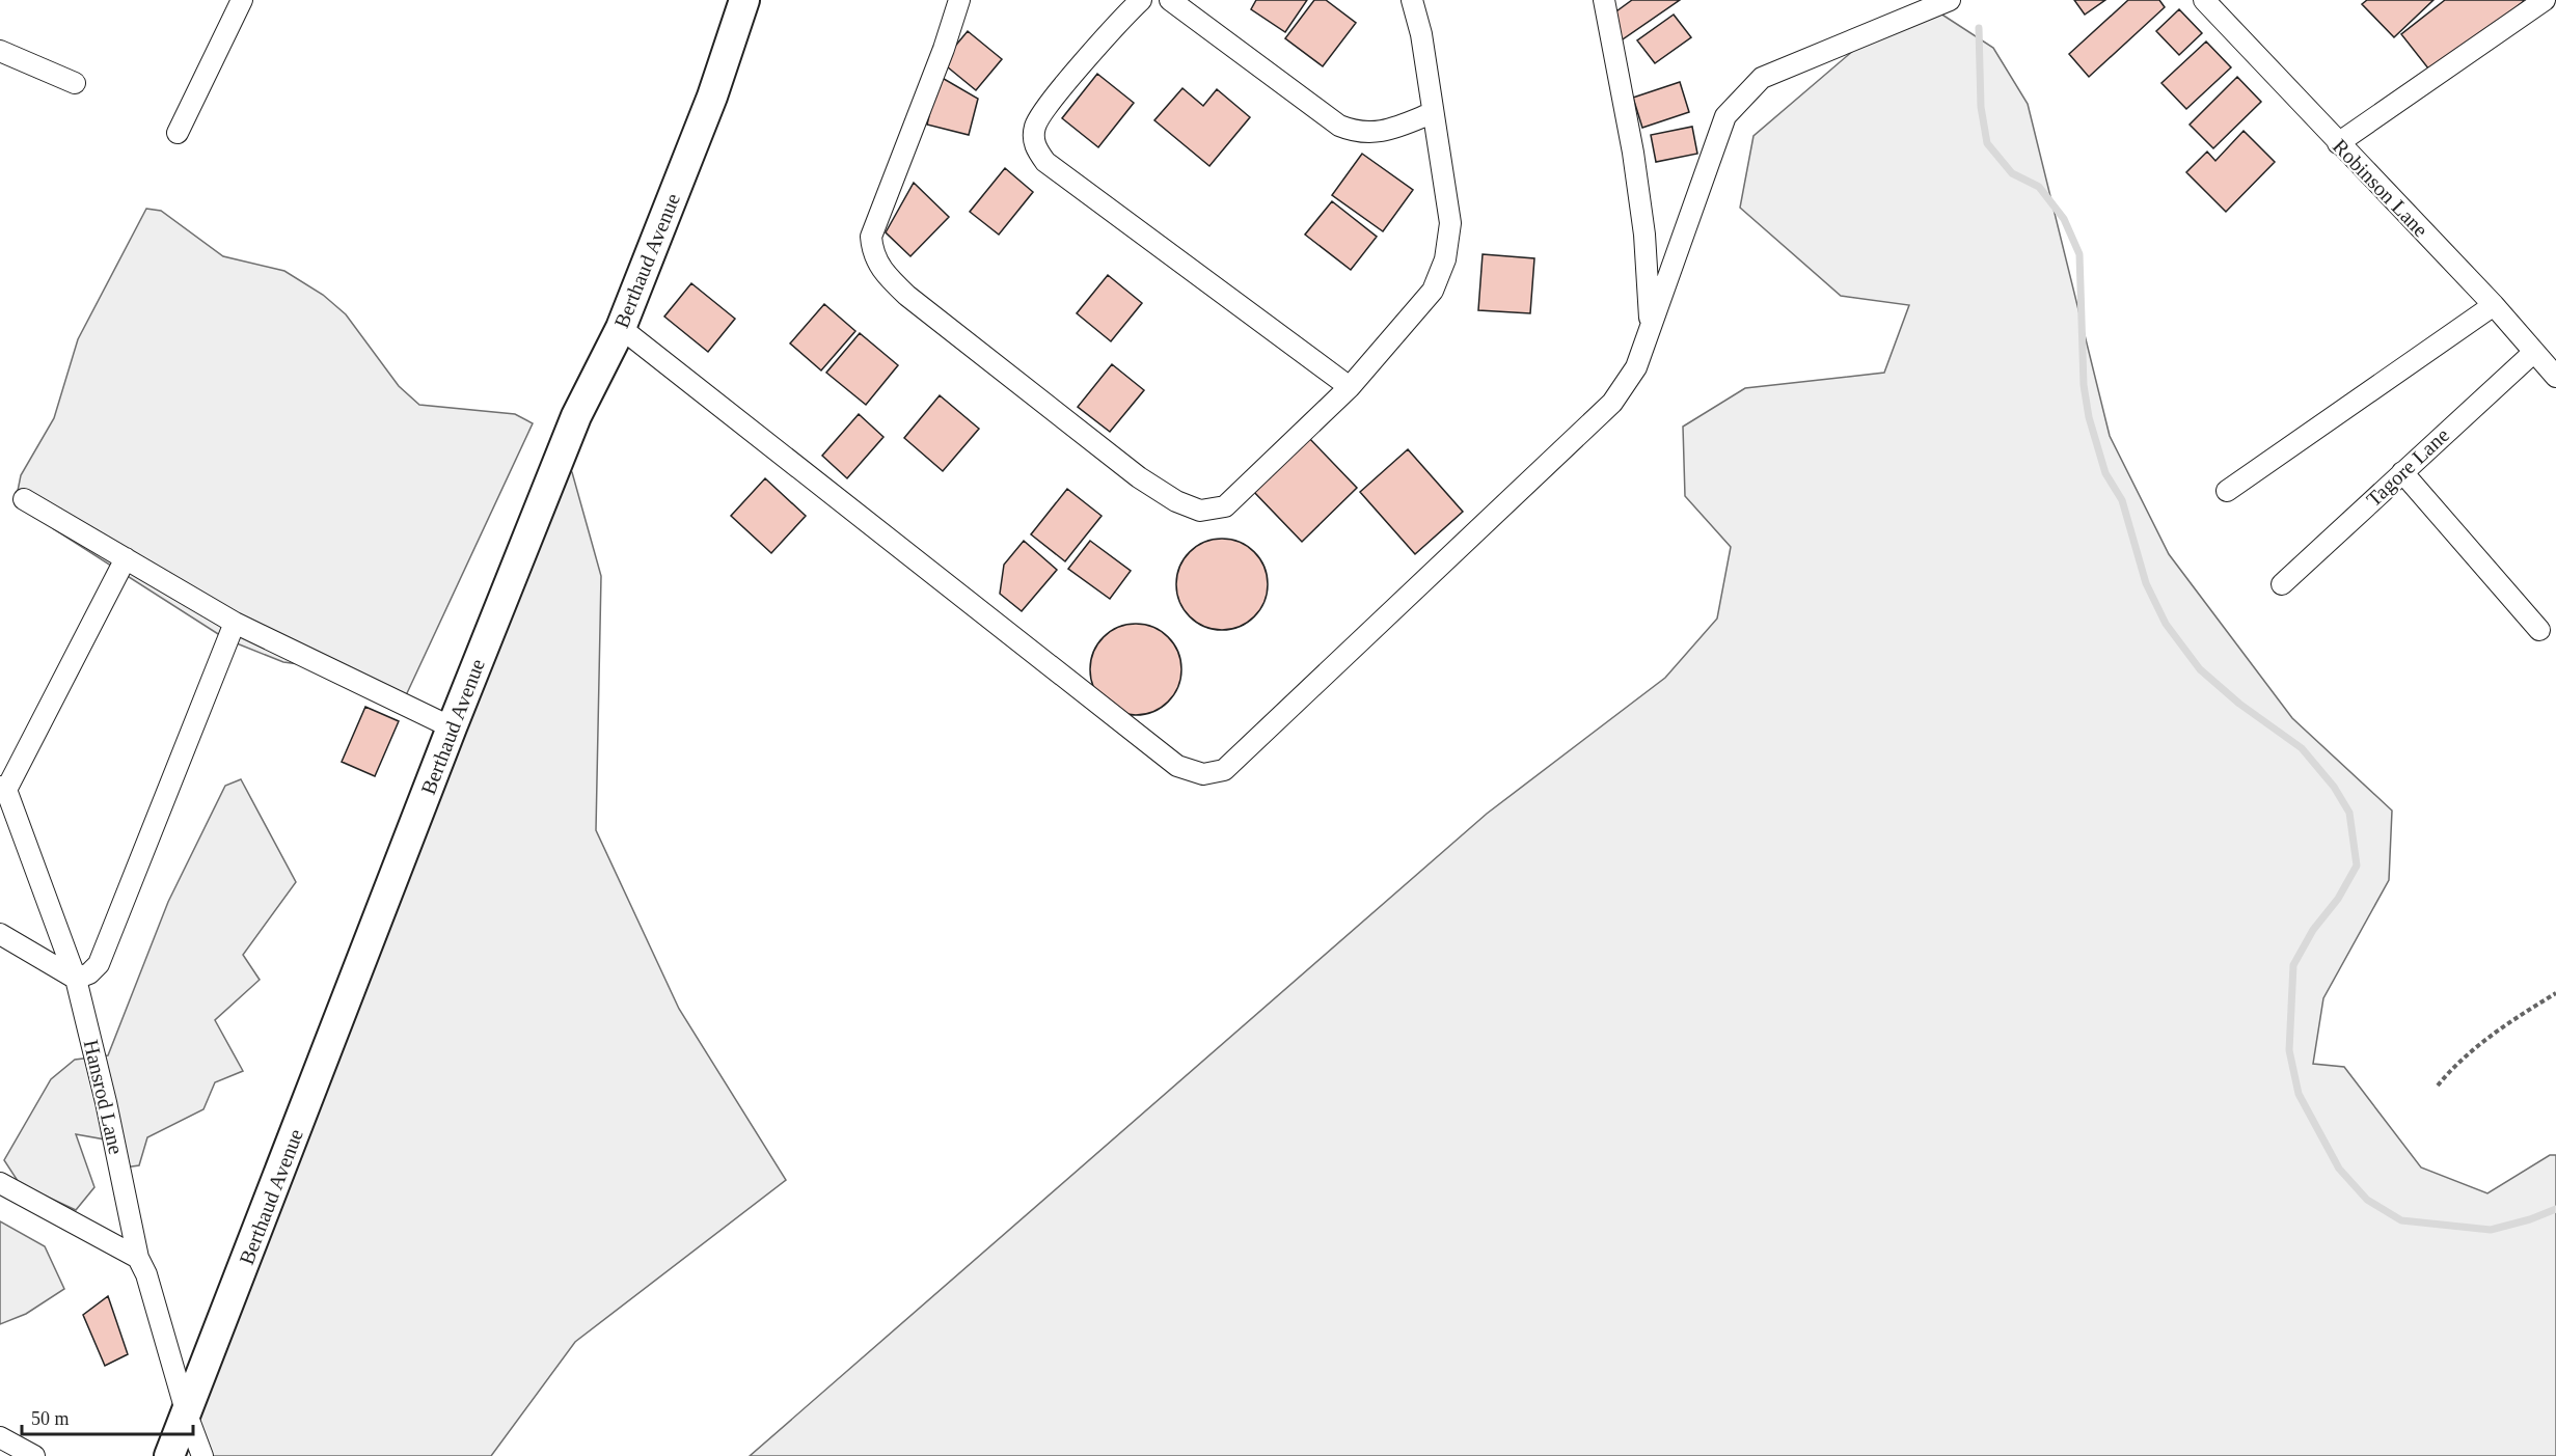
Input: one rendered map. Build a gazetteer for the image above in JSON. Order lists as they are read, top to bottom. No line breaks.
{"streets":{"street":["Robinson Lane","Berthaud Avenue","Tagore Lane","Hansrod Lane"]},"crossings":[["Robinson Lane","Tagore Lane"],["Berthaud Avenue","Hansrod Lane"]],"scale_bar":"50 m"}
